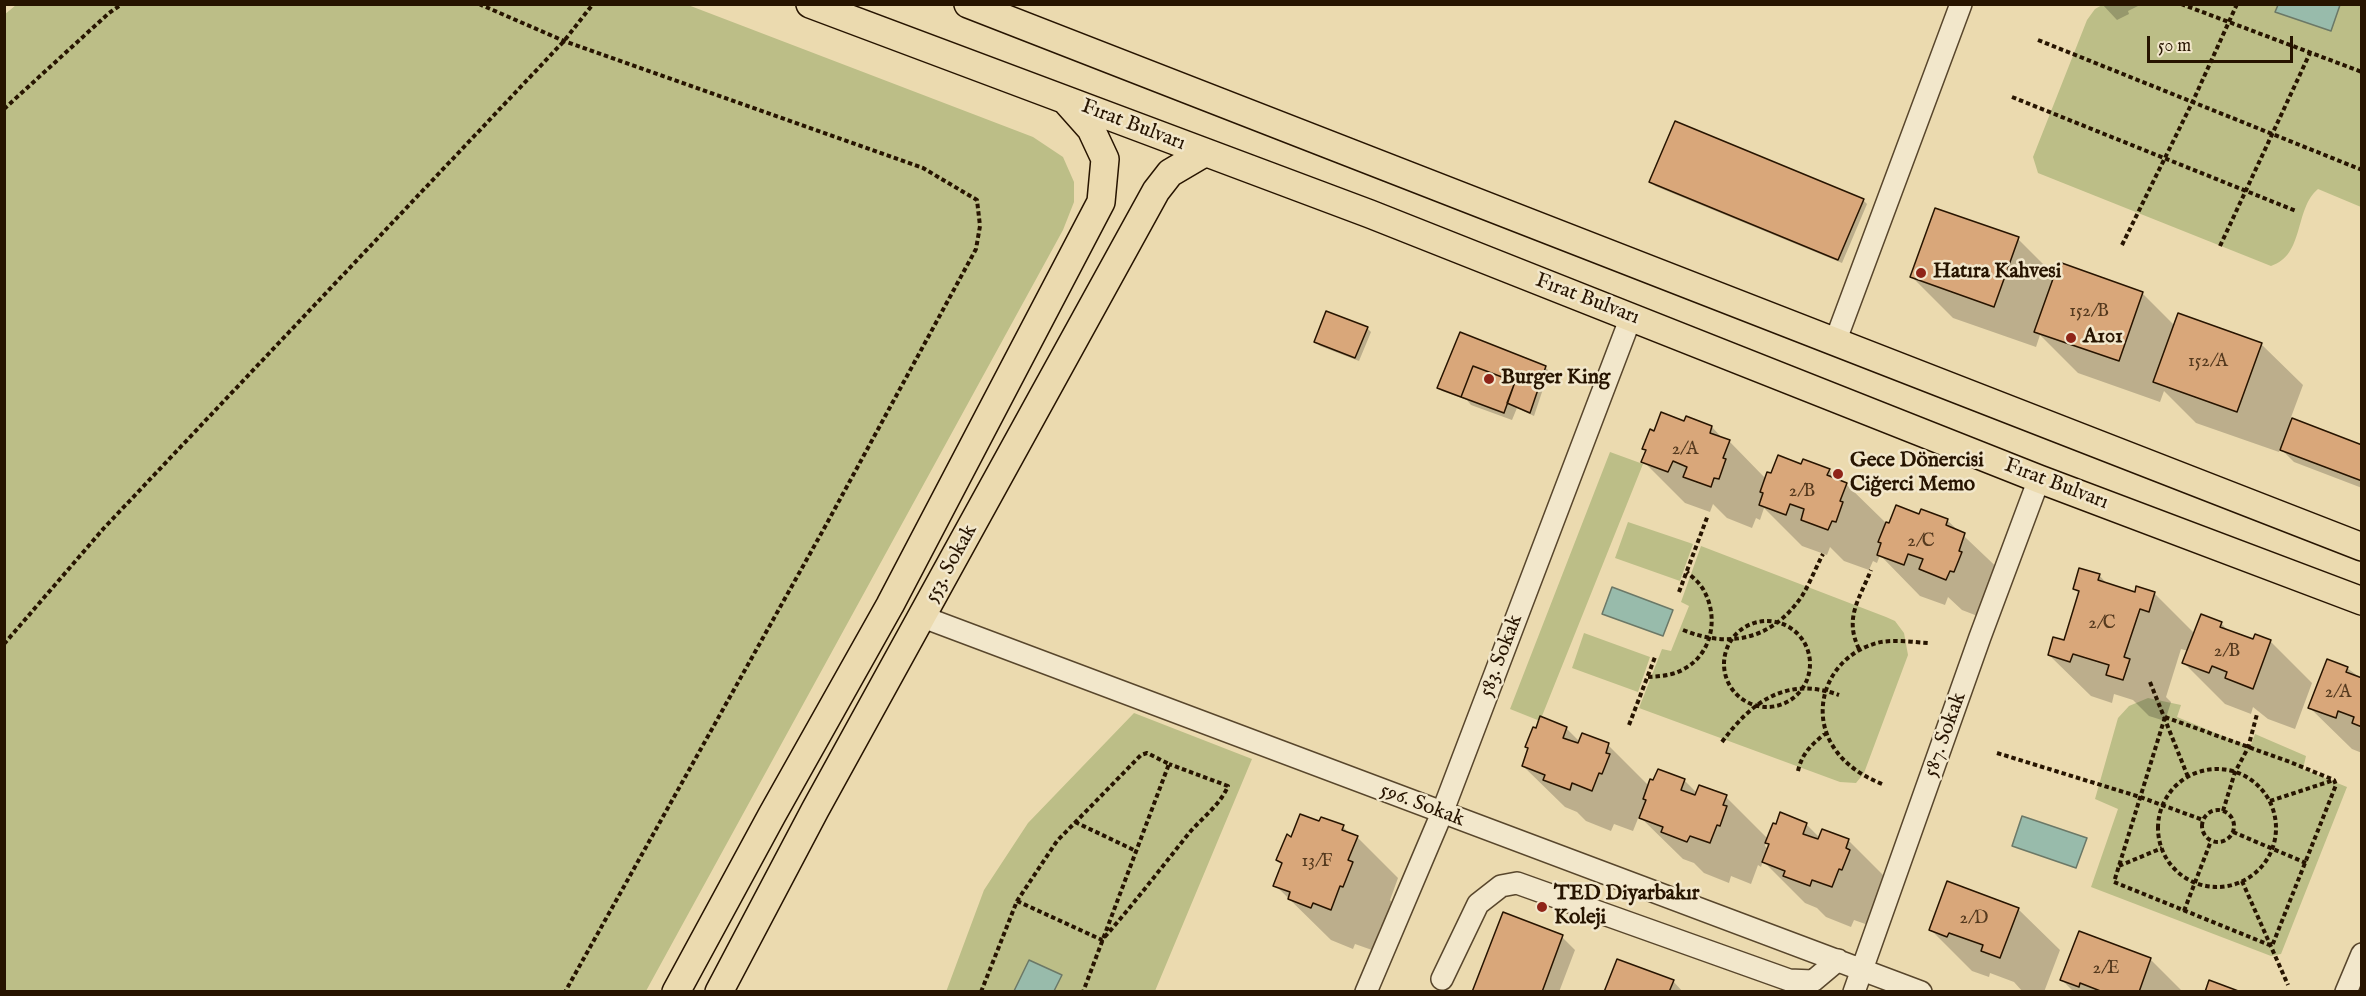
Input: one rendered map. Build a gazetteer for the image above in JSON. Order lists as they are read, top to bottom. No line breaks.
{"streets":{"main road":["Fırat Bulvarı","553. Sokak"],"street":["583. Sokak","587. Sokak","596. Sokak"]},"crossings":[["Fırat Bulvarı","553. Sokak"],["Fırat Bulvarı","583. Sokak"],["Fırat Bulvarı","587. Sokak"],["553. Sokak","596. Sokak"],["583. Sokak","596. Sokak"],["587. Sokak","596. Sokak"]],"places":["Hatıra Kahvesi","A101","Burger King","Gece Dönercisi Ciğerci Memo","TED Diyarbakır Koleji"],"house_numbers":["152/B","152/A","2/A","2/B","2/C","2/C","2/B","2/A","13/F","2/D","2/E"],"scale_bar":"50 m"}
